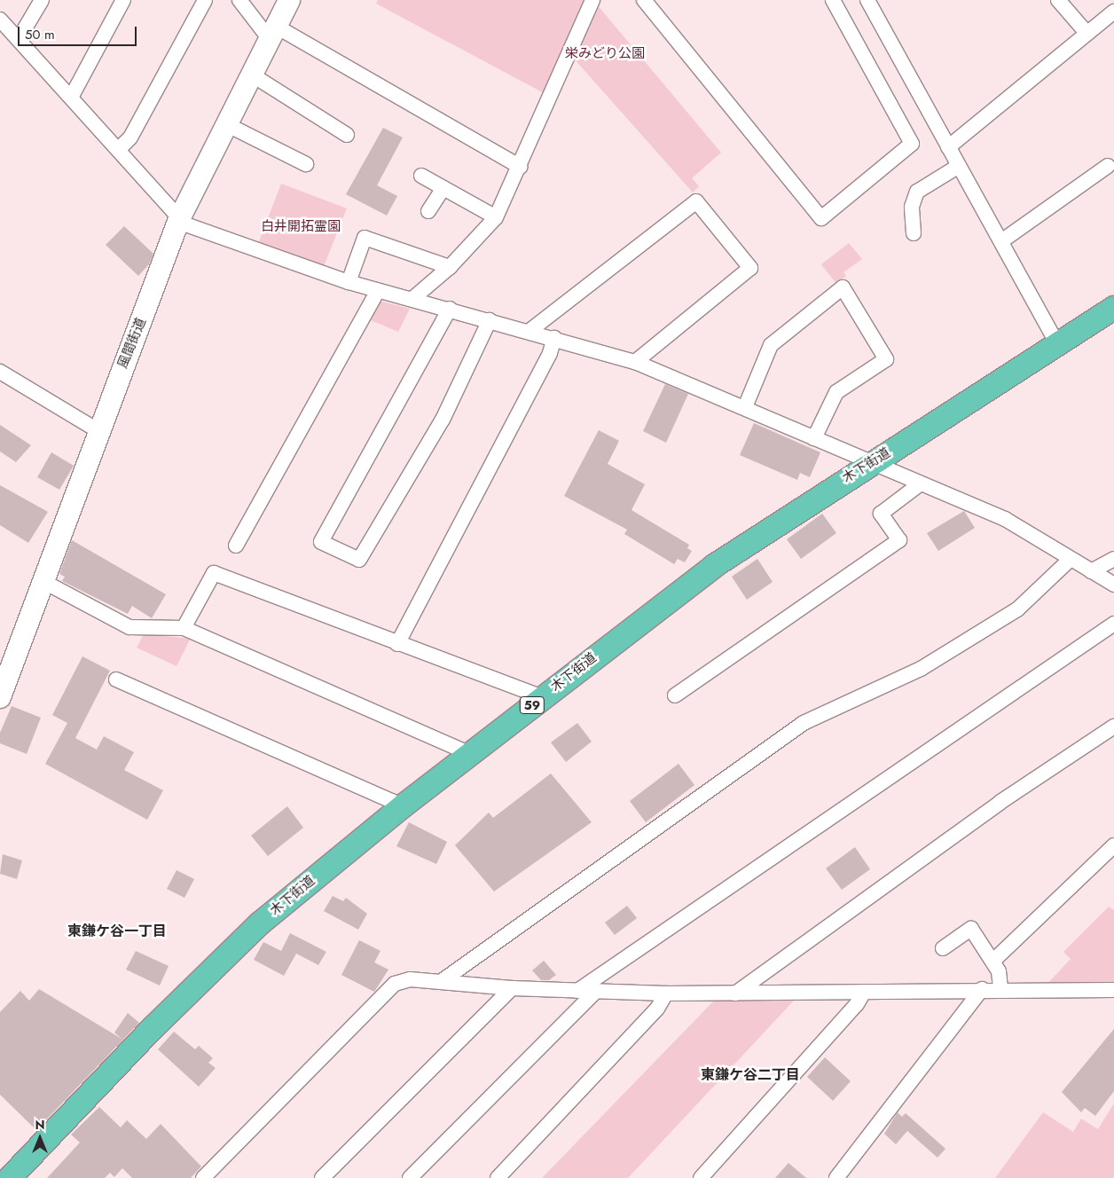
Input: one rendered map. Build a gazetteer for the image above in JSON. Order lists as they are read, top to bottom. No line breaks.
{"streets":{"main road":["木下街道","59"],"street":["風間街道"]},"districts":["東鎌ケ谷一丁目","東鎌ケ谷二丁目"],"parks":["栄みどり公園","白井開拓霊園"],"scale_bar":"50 m","north":"top"}
